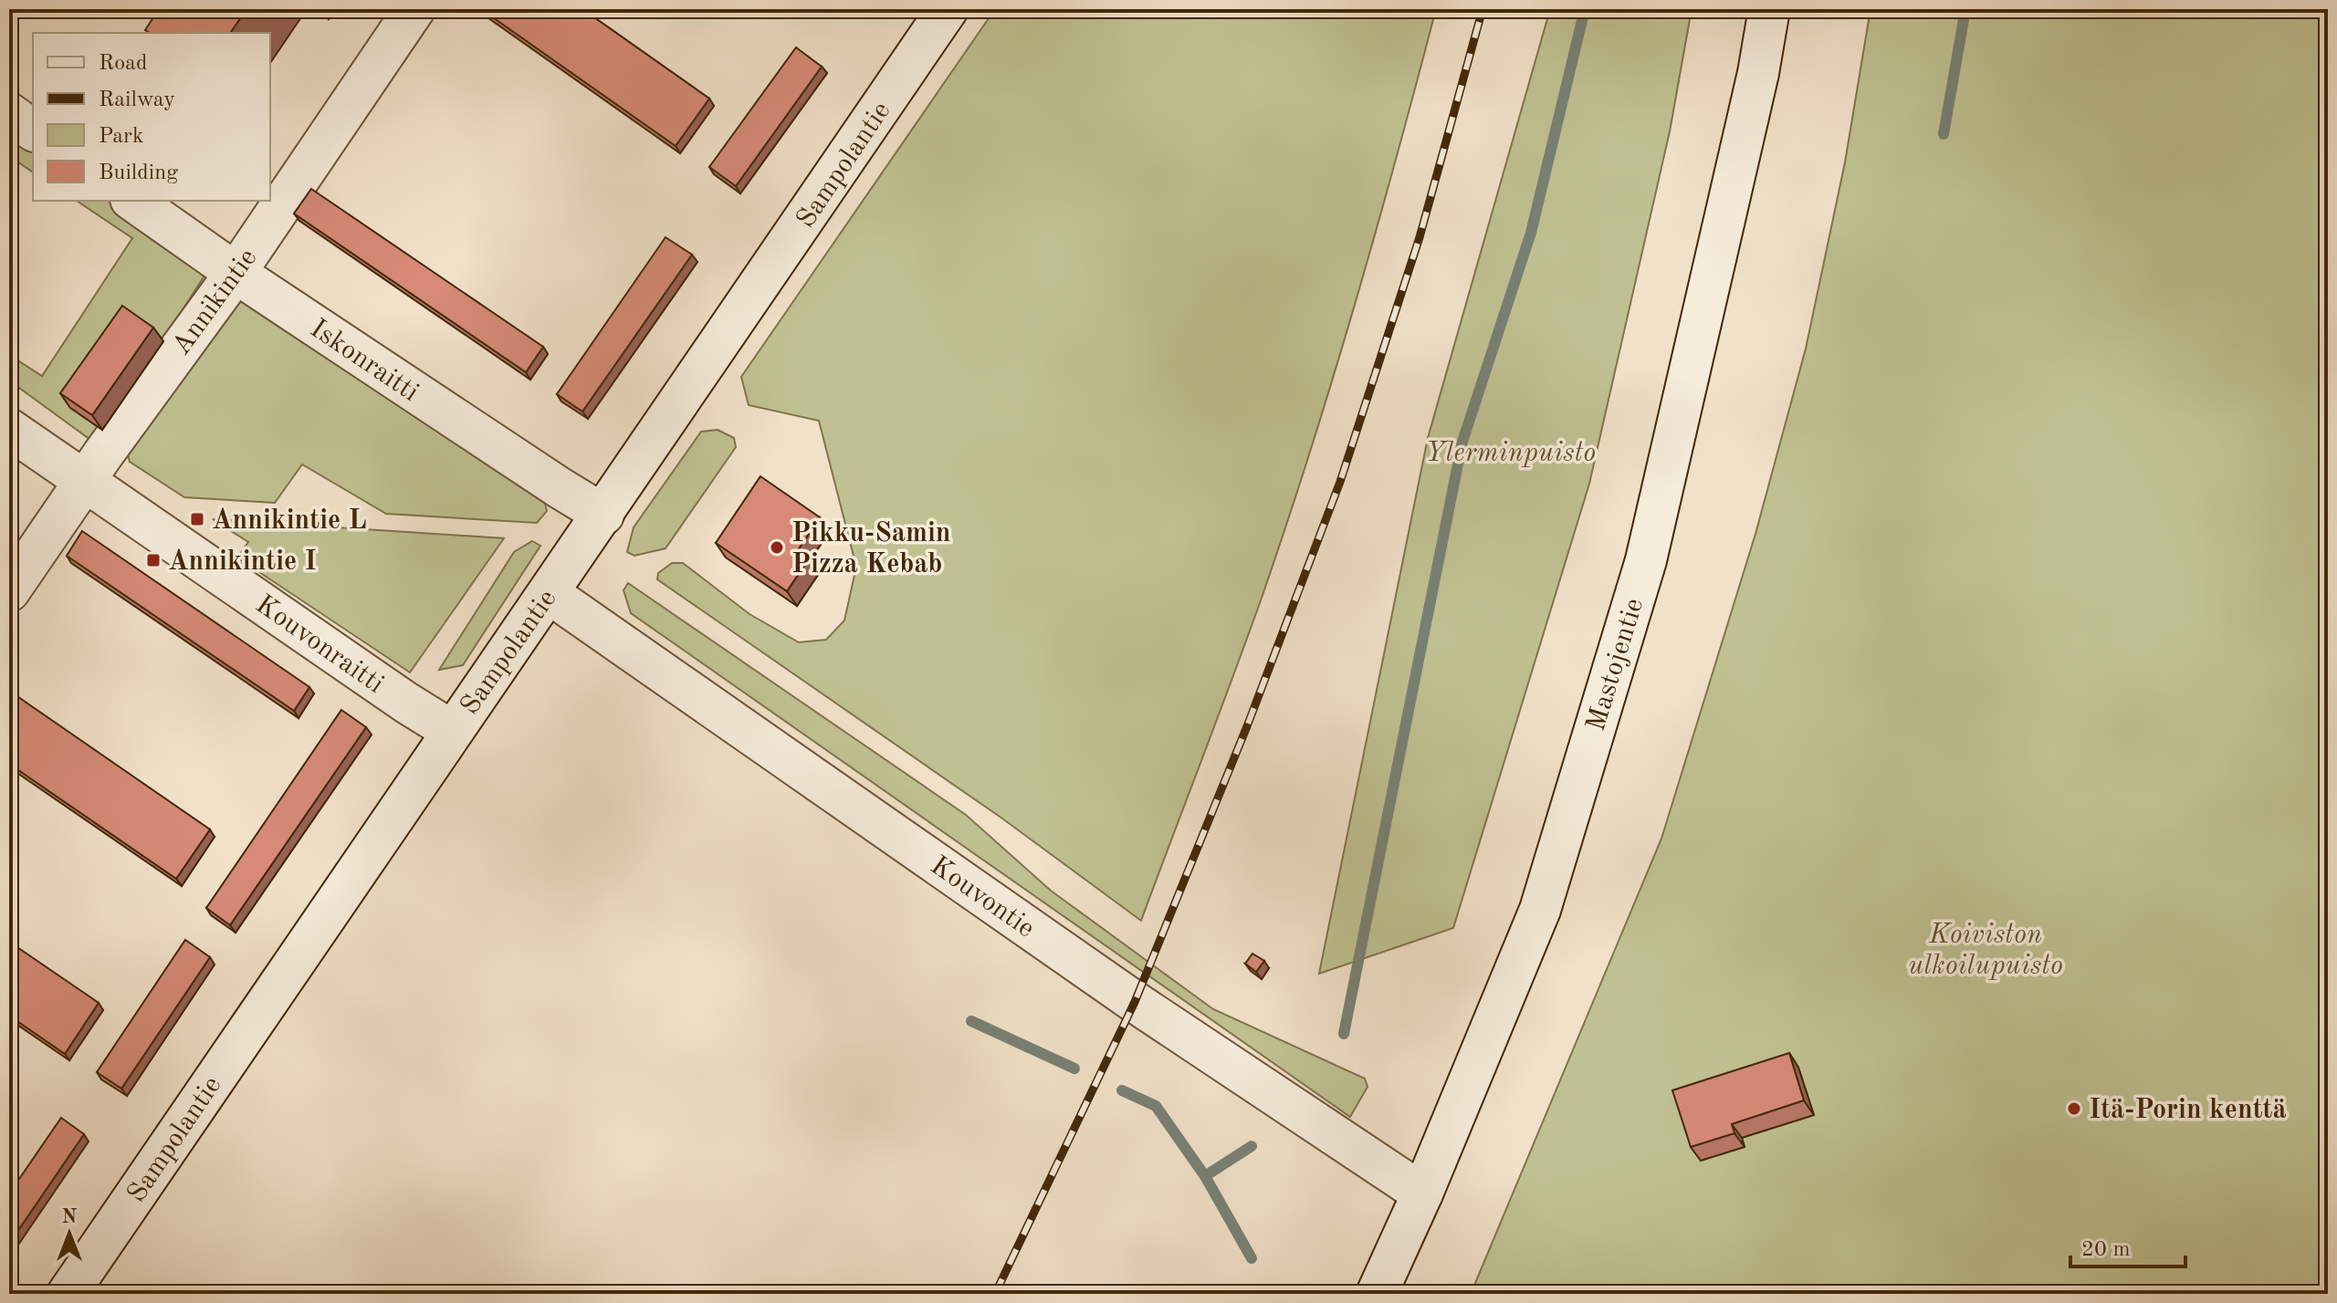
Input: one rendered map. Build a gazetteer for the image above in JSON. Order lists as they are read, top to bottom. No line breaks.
{"streets":{"street":["Sampolantie","Annikintie","Iskonraitti","Kouvonraitti","Mastojentie","Kouvontie"]},"crossings":[["Sampolantie","Iskonraitti"],["Sampolantie","Kouvonraitti"],["Sampolantie","Kouvontie"],["Annikintie","Iskonraitti"],["Annikintie","Kouvonraitti"],["Mastojentie","Kouvontie"]],"parks":["Ylerminpuisto","Koiviston ulkoilupuisto"],"places":{"transit":["Annikintie L","Annikintie I"],"other":["Pikku-Samin Pizza Kebab","Itä-Porin kenttä"]},"legend":["Road","Railway","Park","Building"],"scale_bar":"20 m","north":"top"}
